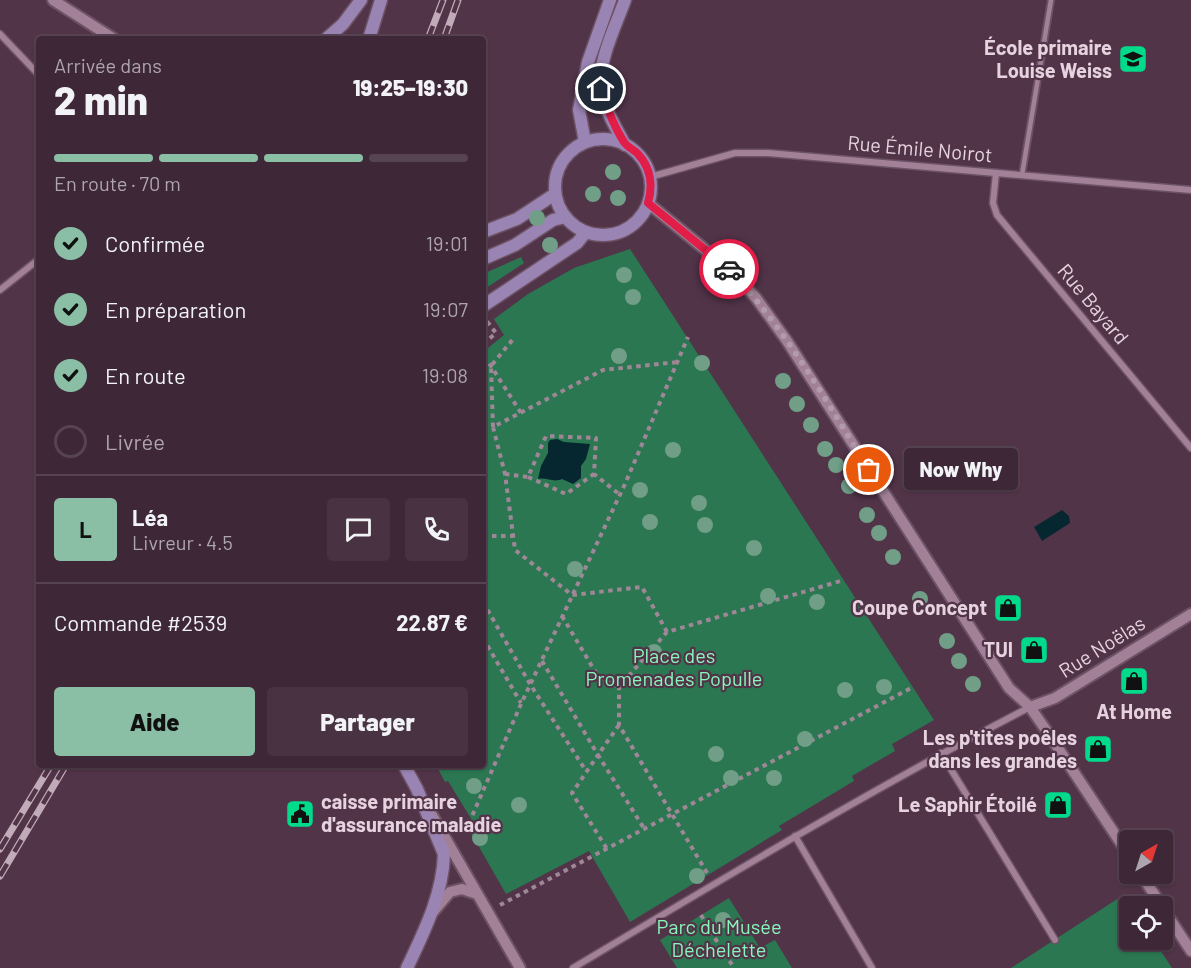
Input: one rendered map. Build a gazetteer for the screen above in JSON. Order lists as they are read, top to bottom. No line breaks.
{"streets":{"street":["Rue Émile Noirot","Rue Bayard","Rue Noëlas"]},"crossings":[["Rue Émile Noirot","Rue Bayard"]],"parks":["Place des Promenades Populle","Parc du Musée Déchelette"],"places":{"school or university":["École primaire Louise Weiss"],"other":["Now Why"],"shop":["Coupe Concept","TUI","At Home","Les p'tites poêles dans les grandes","Le Saphir Étoilé"],"public building":["caisse primaire d'assurance maladie"]},"north":"top right","page":{"heading":["2 min","Arrivée dans","19:25–19:30"],"panel":["Léa","Livreur · 4.5","Commande #2539","22.87 €"],"bar":"En route · 70 m","list":[["Confirmée","19:01"],["En préparation","19:07"],["En route","19:08"],"Livrée"],"bubble":"Now Why","round":"L","buttons":["Aide","Partager"]}}
